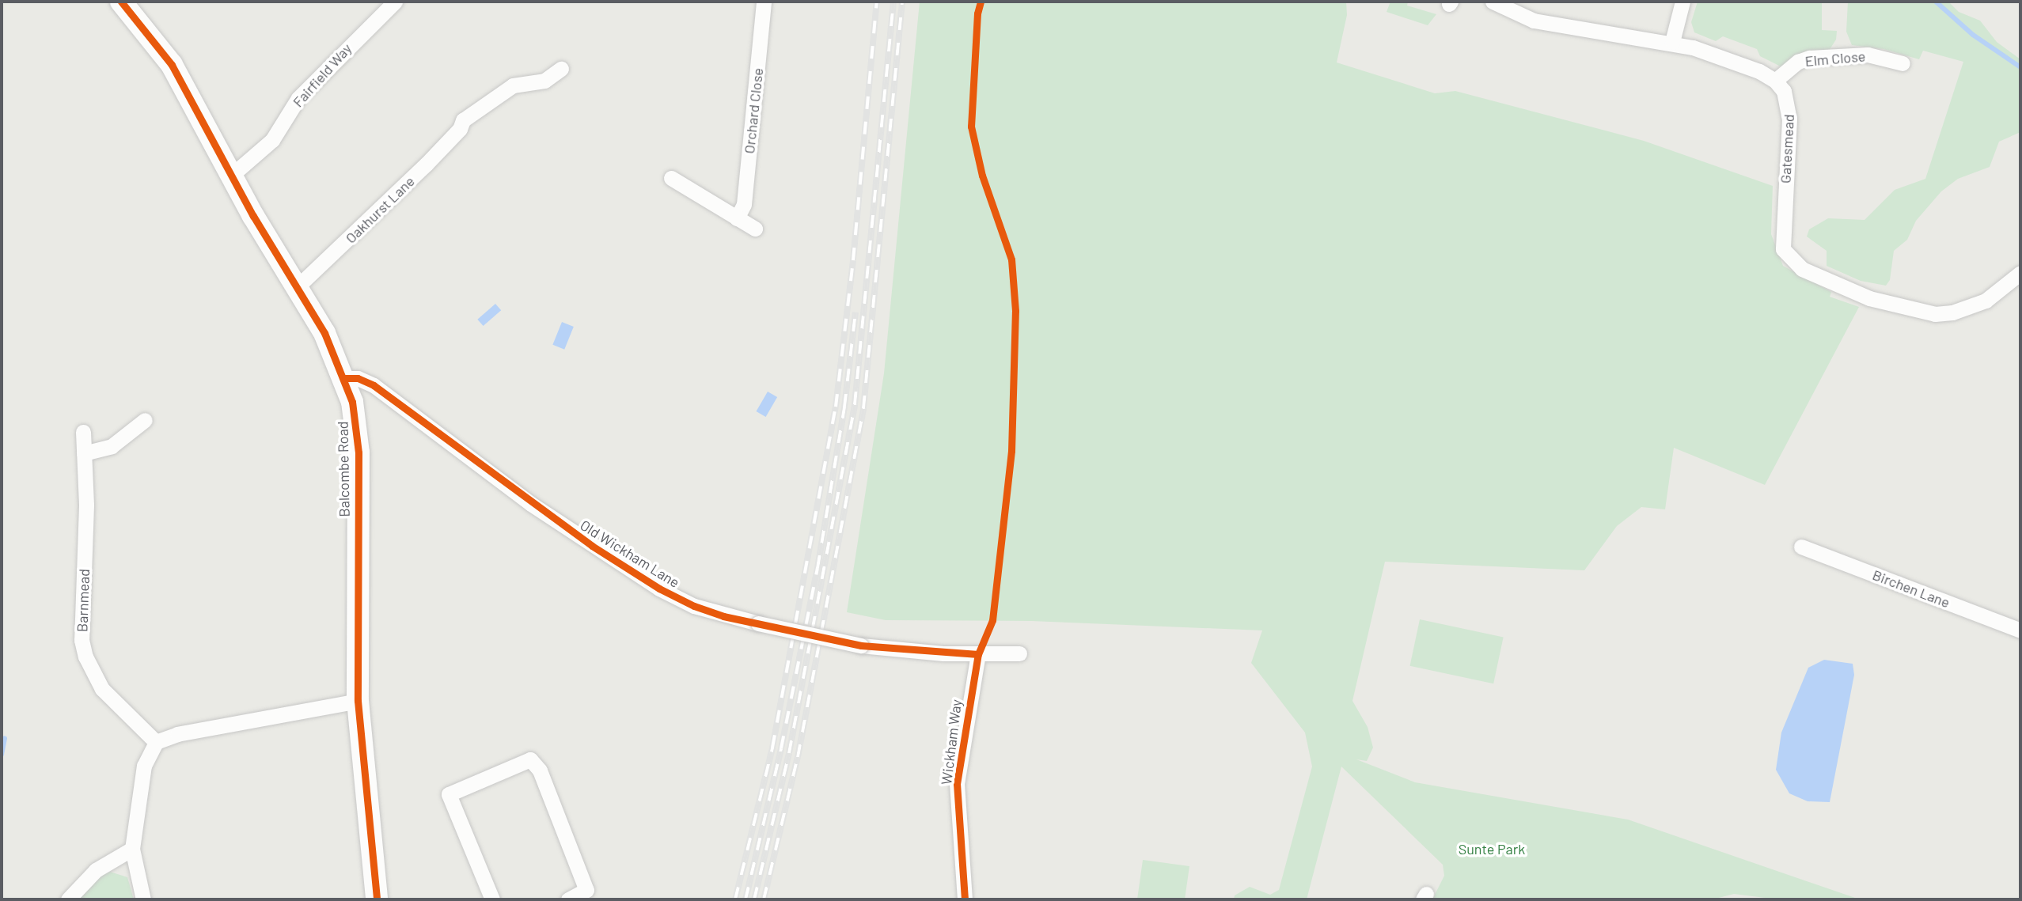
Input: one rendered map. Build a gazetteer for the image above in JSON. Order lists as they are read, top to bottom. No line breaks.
{"streets":{"street":["Elm Close","Fairfield Way","Orchard Close","Gatesmead","Oakhurst Lane","Balcombe Road","Old Wickham Lane","Birchen Lane","Barnmead","Wickham Way"]},"crossings":[["Elm Close","Gatesmead"],["Fairfield Way","Balcombe Road"],["Oakhurst Lane","Balcombe Road"],["Balcombe Road","Old Wickham Lane"],["Old Wickham Lane","Wickham Way"]],"parks":["Sunte Park"]}
